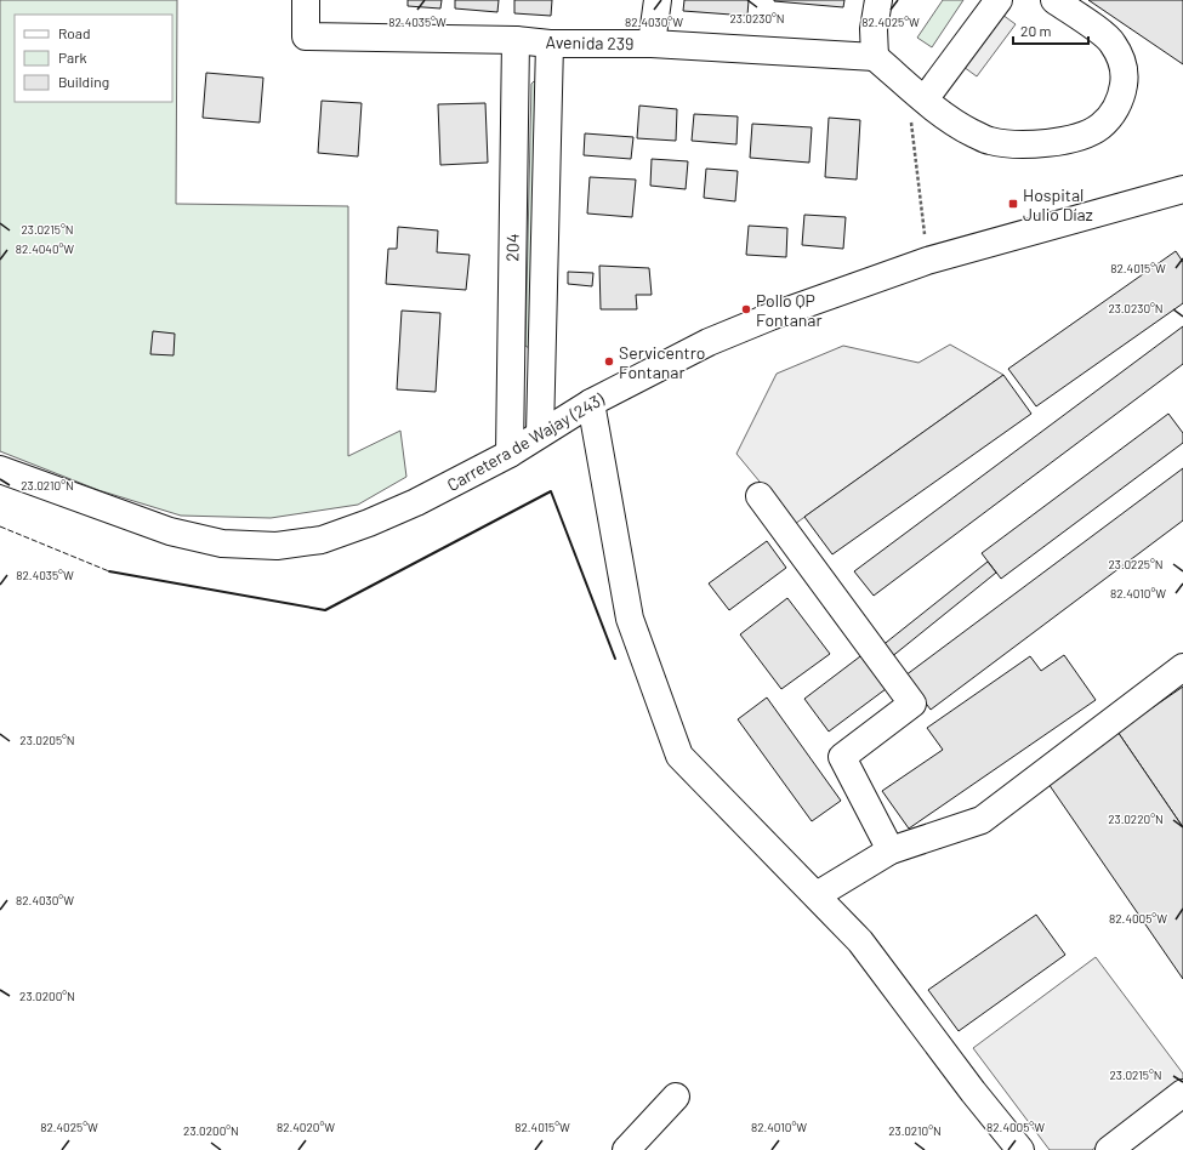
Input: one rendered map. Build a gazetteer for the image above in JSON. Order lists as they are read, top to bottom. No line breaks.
{"streets":{"street":["Avenida 239","204","Carretera de Wajay (243)"]},"crossings":[["Avenida 239","204"],["204","Carretera de Wajay (243)"]],"places":{"transit":["Hospital Julio Díaz"],"other":["Pollo QP Fontanar","Servicentro Fontanar"]},"legend":["Road","Park","Building"],"scale_bar":"20 m","coordinates":["23.0230°N","82.4035°W","82.4030°W","82.4025°W","23.0215°N","82.4040°W","82.4015°W","23.0210°N","23.0225°N","82.4010°W","23.0205°N","23.0220°N","82.4005°W","23.0200°N","82.4020°W"]}
